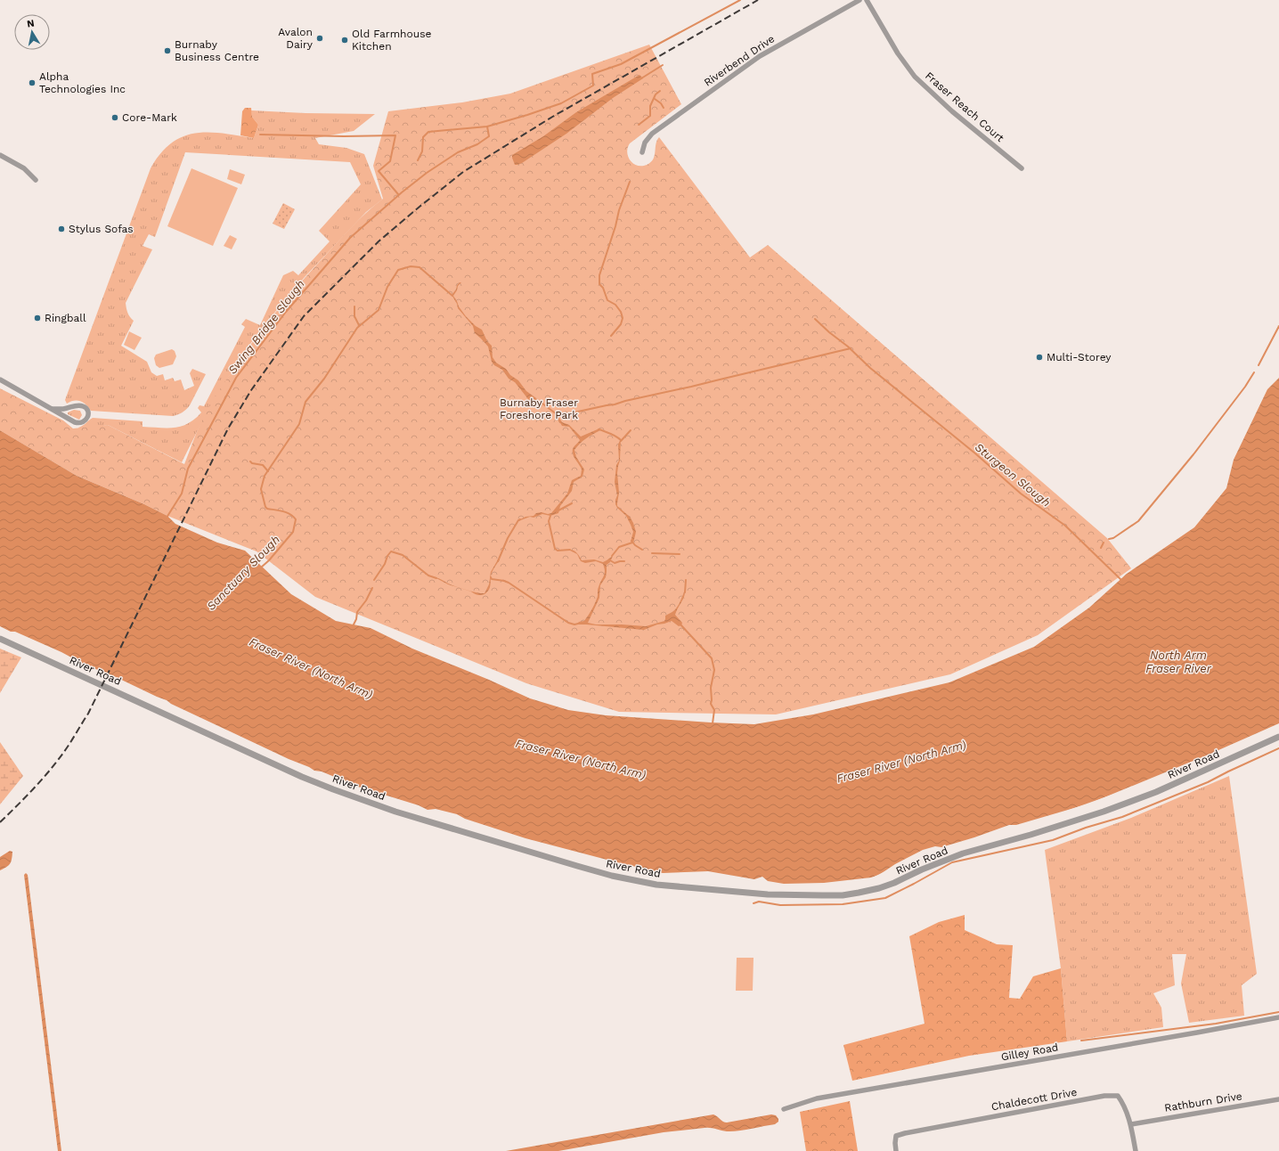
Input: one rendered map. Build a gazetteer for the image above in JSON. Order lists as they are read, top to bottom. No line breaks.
{"streets":{"street":["Riverbend Drive","Fraser Reach Court","River Road","Gilley Road","Chaldecott Drive","Rathburn Drive"]},"crossings":[["Chaldecott Drive","Rathburn Drive"]],"water":["Swing Bridge Slough","Sturgeon Slough","Sanctuary Slough","North Arm Fraser River","Fraser River (North Arm)"],"parks":["Burnaby Fraser Foreshore Park"],"places":["Avalon Dairy","Old Farmhouse Kitchen","Burnaby Business Centre","Alpha Technologies Inc","Core-Mark","Stylus Sofas","Ringball","Multi-Storey"],"north":"top"}
